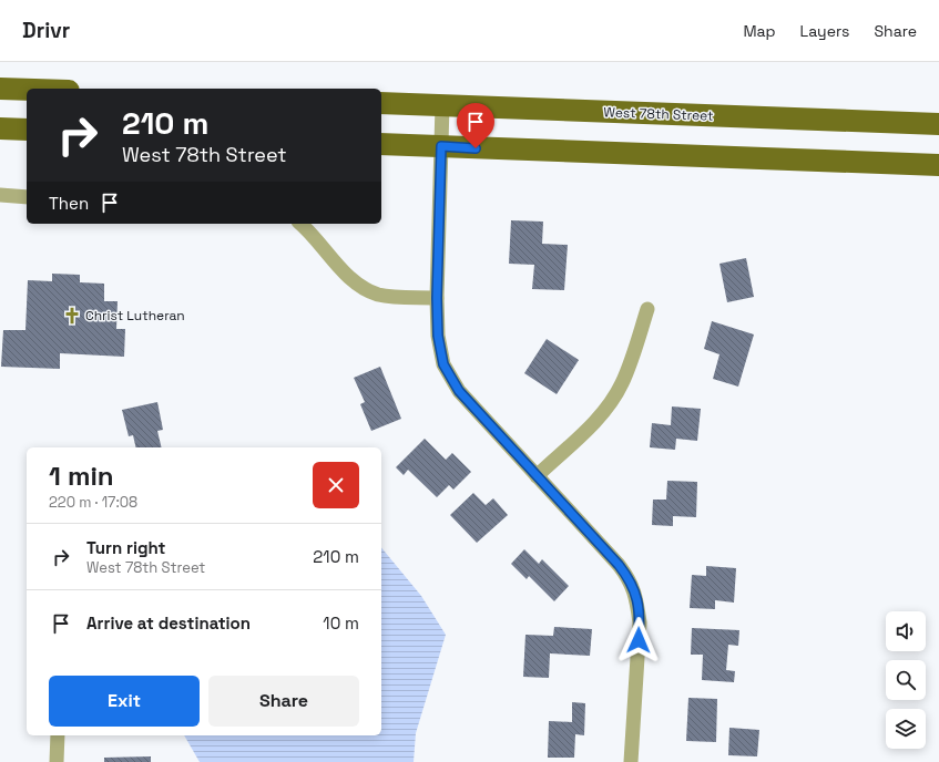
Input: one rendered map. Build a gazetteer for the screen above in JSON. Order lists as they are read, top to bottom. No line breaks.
{"streets":{"main road":["West 78th Street"]},"places":{"church":["Christ Lutheran"]},"page":{"header":"Drivr","nav":["Map","Layers","Share"],"turn":["210 m","West 78th Street"],"then":"Then","heading":["1 min","220 m · 17:08"],"list":[{"name":"Turn right","note":"West 78th Street","value":"210 m"},{"name":"Arrive at destination","value":"10 m"}],"buttons":["Exit","Share"]}}
